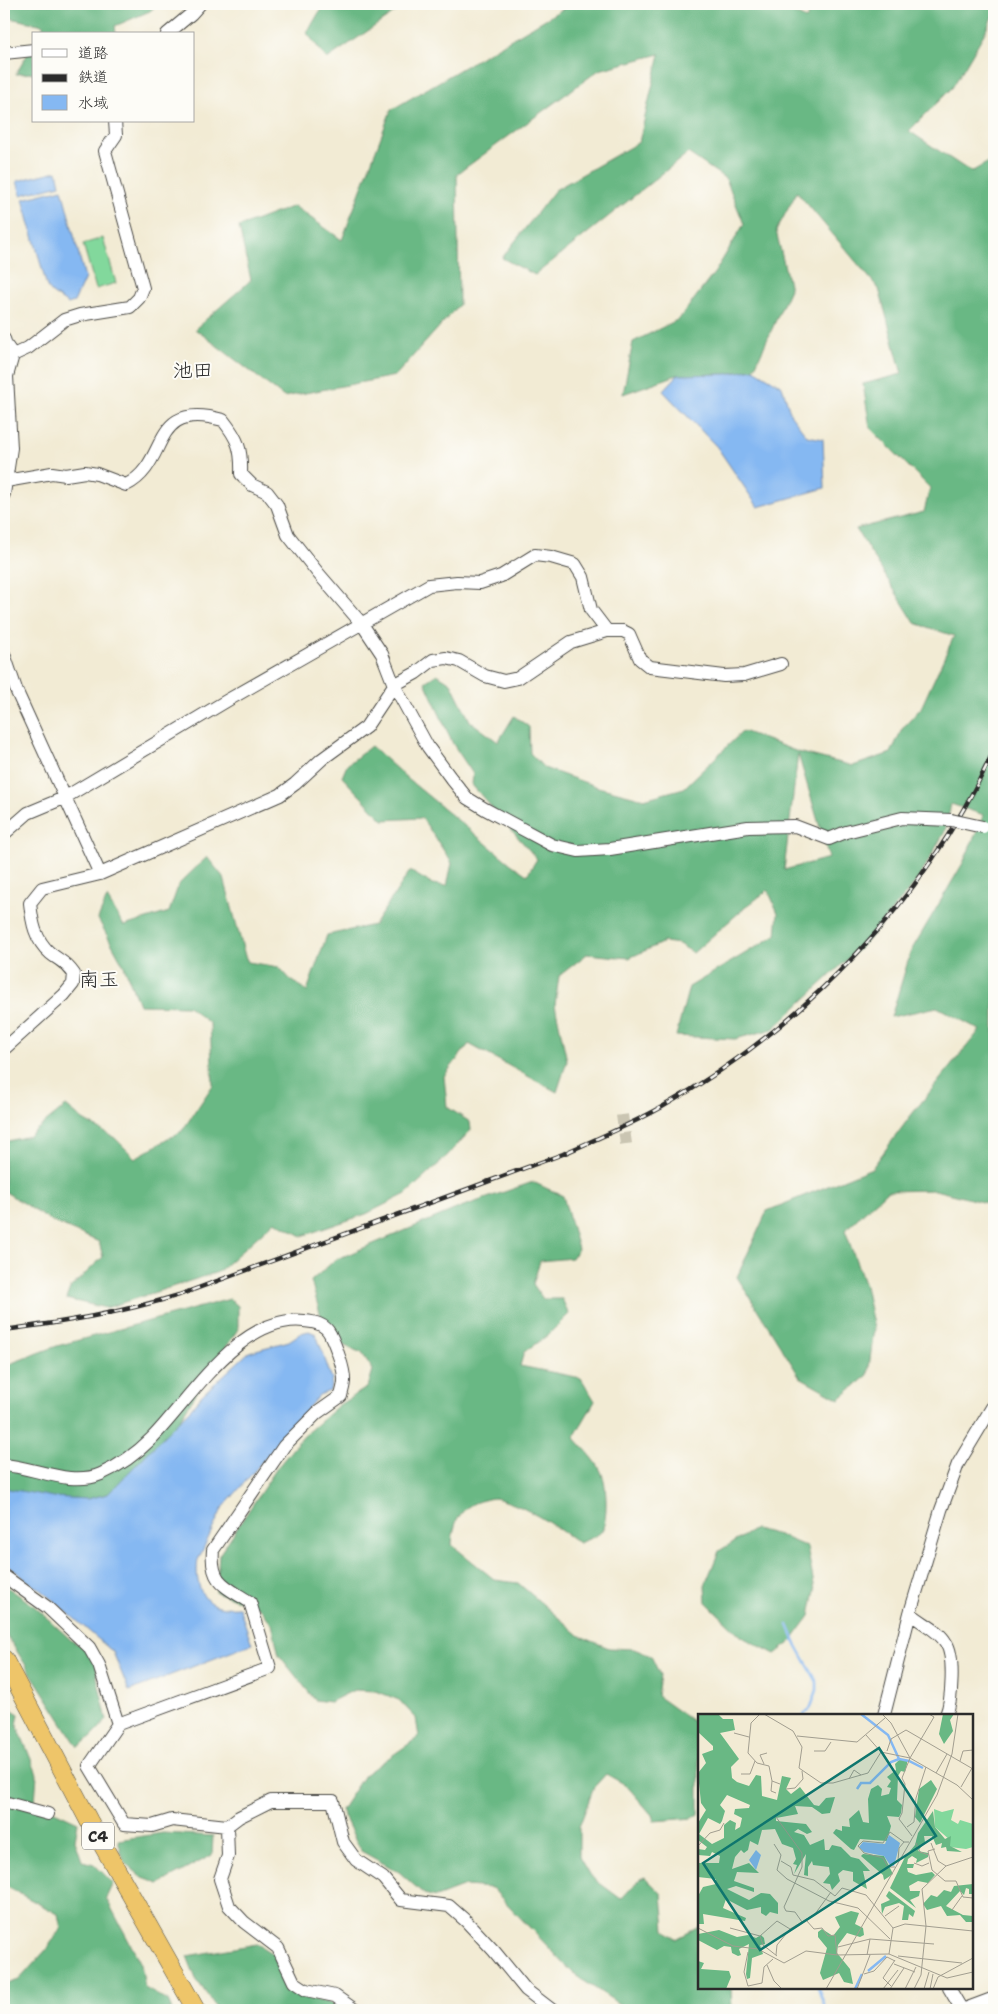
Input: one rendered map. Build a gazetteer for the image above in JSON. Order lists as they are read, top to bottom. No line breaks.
{"streets":{"highway":["C4"]},"districts":["池田","南玉"],"legend":["道路","鉄道","水域"]}
